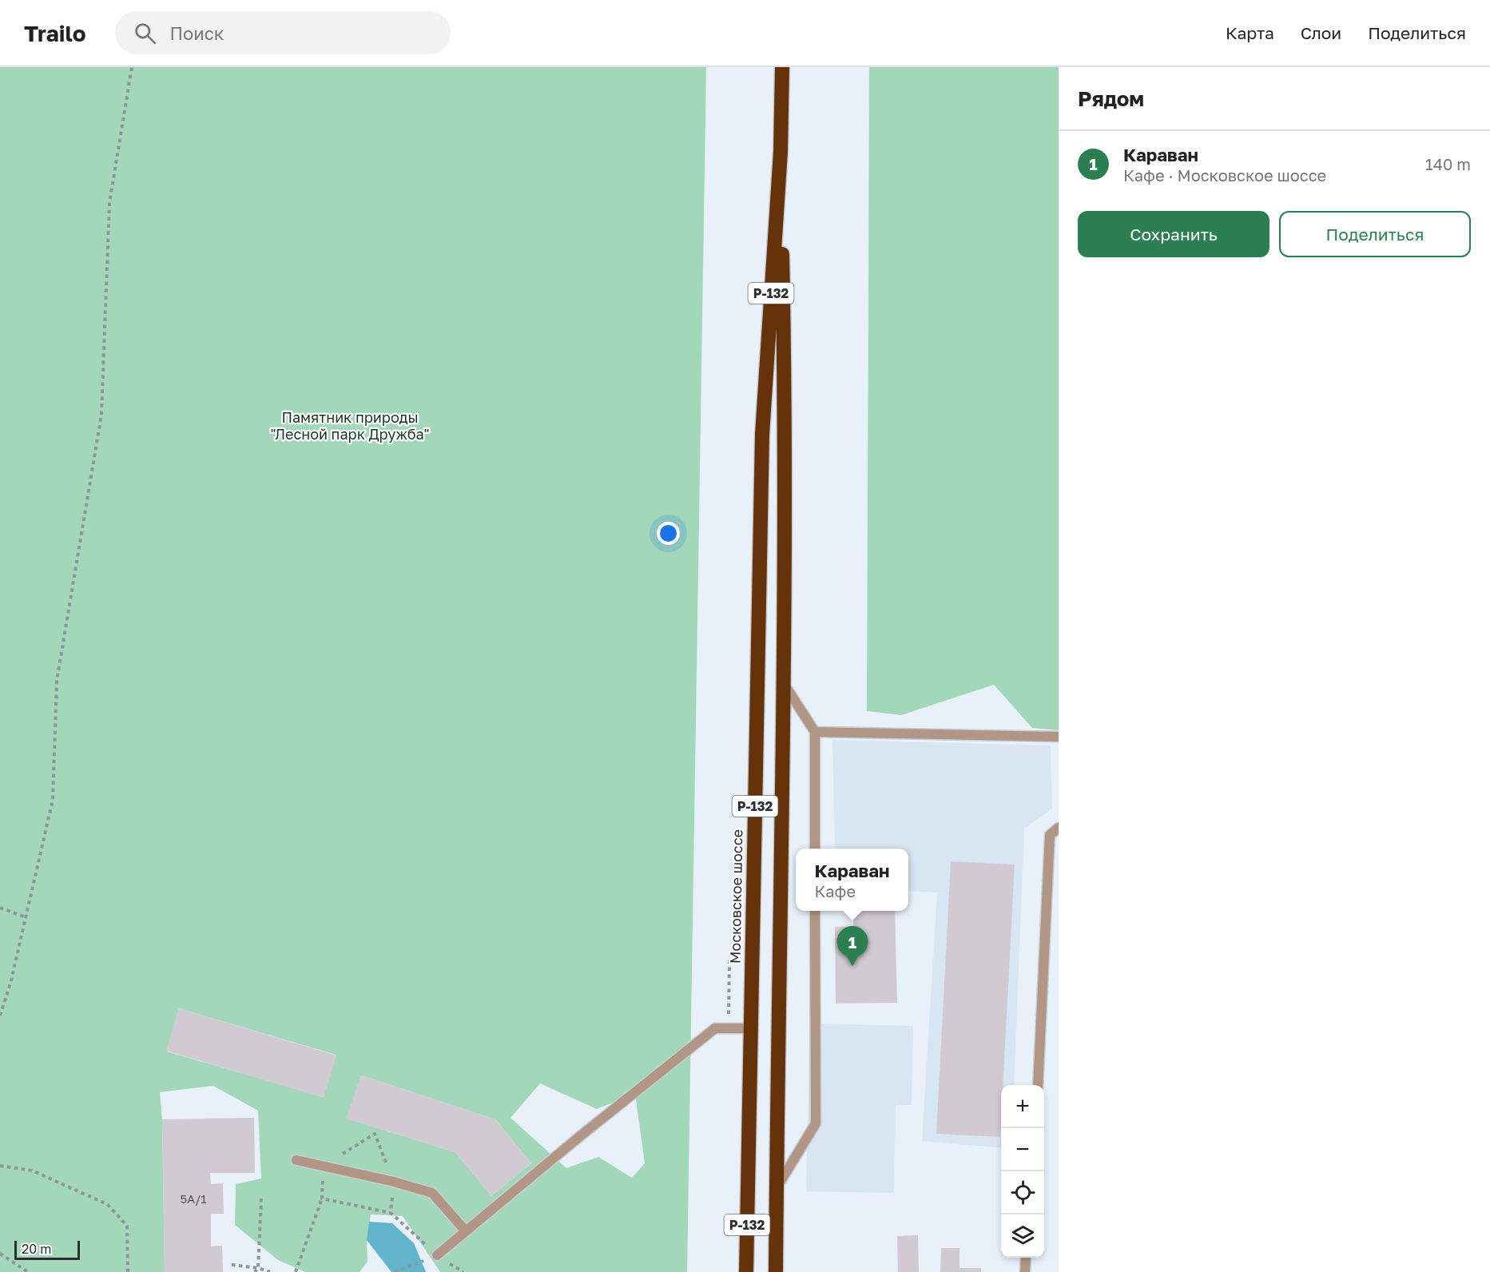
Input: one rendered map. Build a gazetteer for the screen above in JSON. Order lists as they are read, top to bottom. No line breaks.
{"streets":{"highway":["Р-132","Московское шоссе"]},"crossings":[["Р-132","Московское шоссе"]],"parks":["Памятник природы \"Лесной парк Дружба\""],"house_numbers":["5А/1"],"scale_bar":"20 m","page":{"header":"Trailo","search":"Поиск","nav":["Карта","Слои","Поделиться"],"heading":"Рядом","list":[{"mark":"1","name":"Караван","note":"Кафе · Московское шоссе","value":"140 m"}],"buttons":["Сохранить","Поделиться"],"popup":["Караван","Кафе"],"pins":"1","map_buttons":["+","−"],"scale":"20 m"}}
